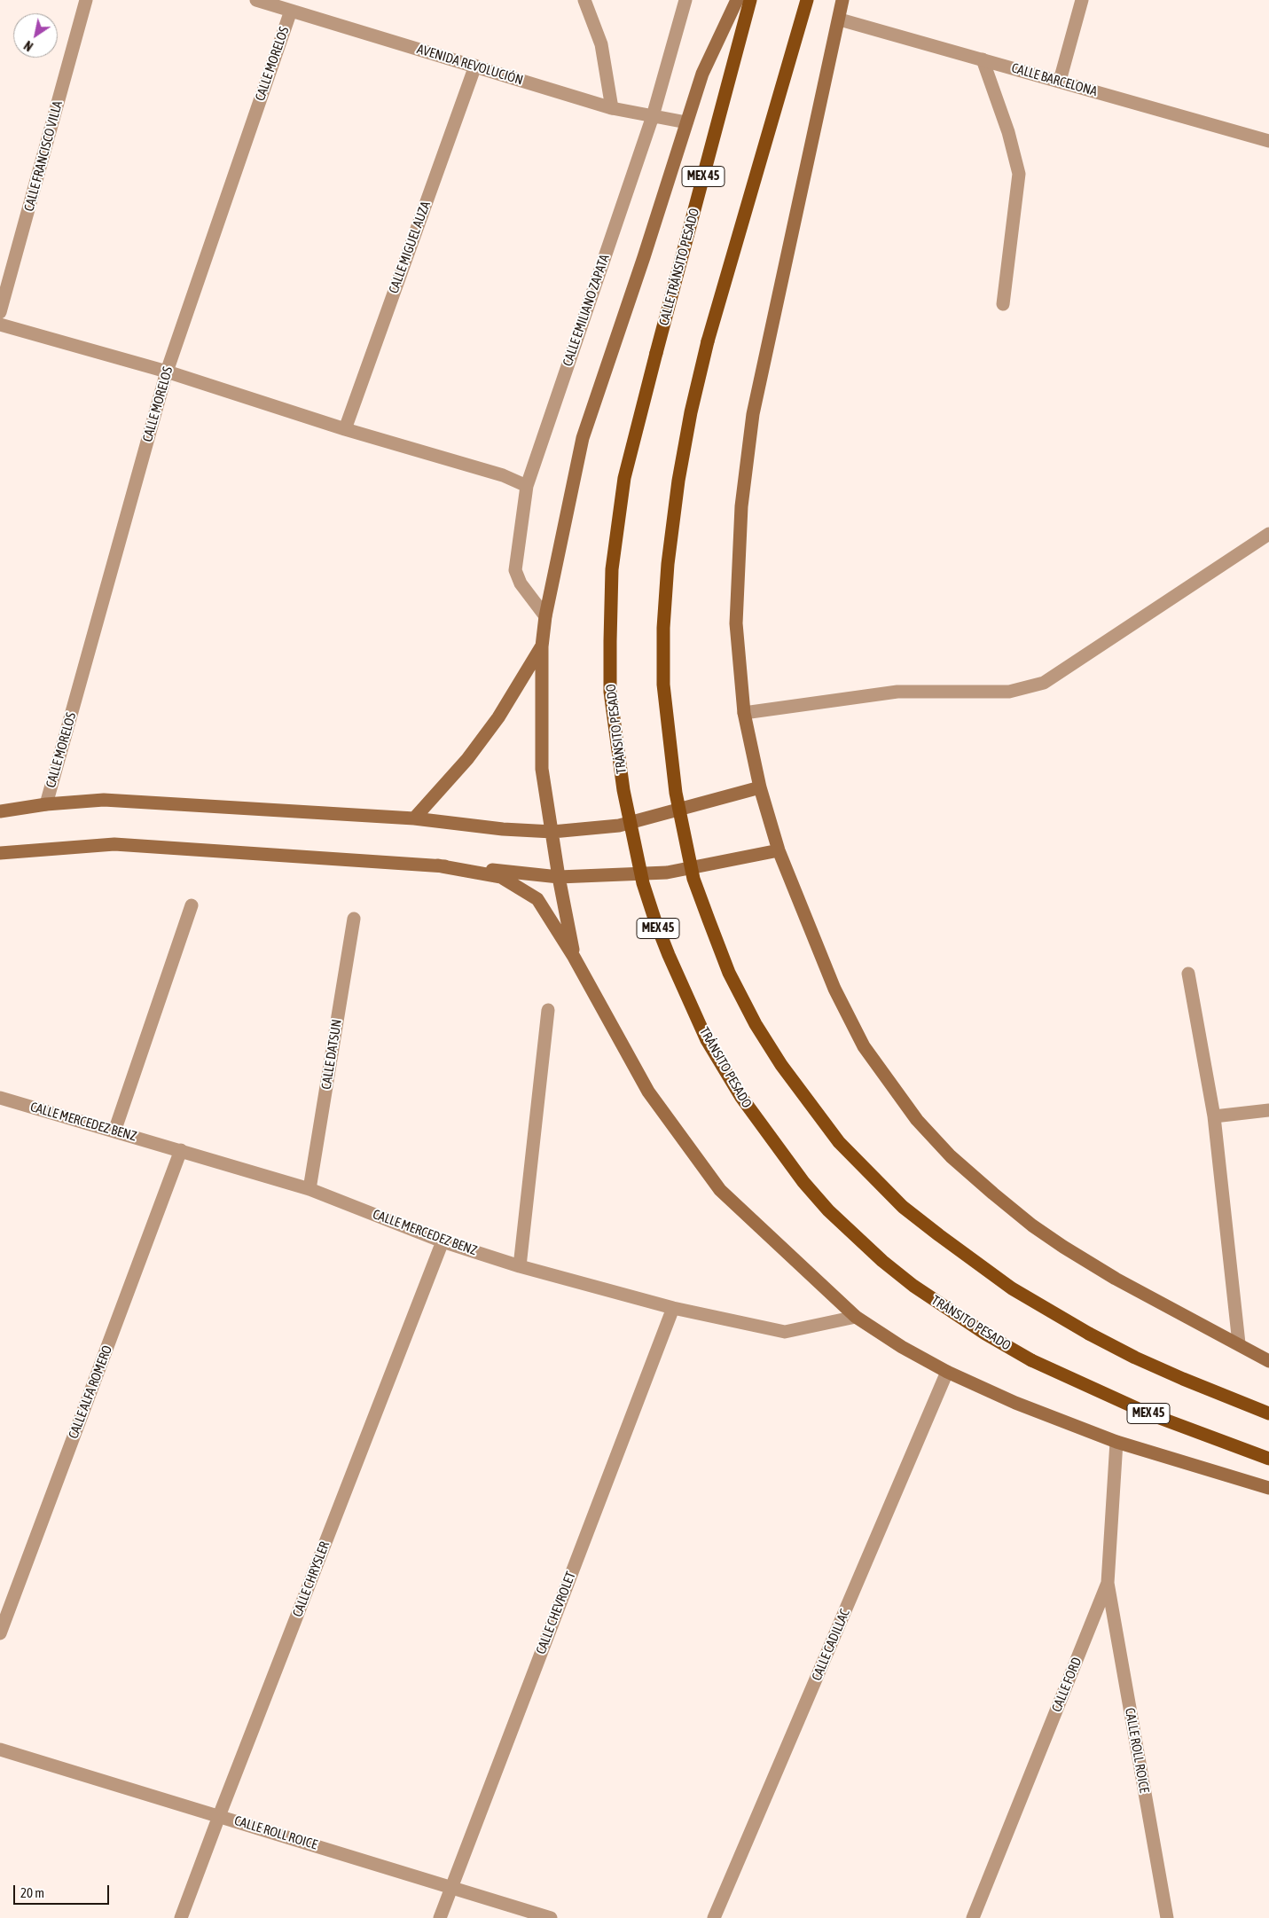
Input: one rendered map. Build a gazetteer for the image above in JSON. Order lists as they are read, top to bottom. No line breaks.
{"streets":{"main road":["MEX 45","CALLE TRÁNSITO PESADO","TRÁNSITO PESADO"],"street":["CALLE MORELOS","AVENIDA REVOLUCIÓN","CALLE BARCELONA","CALLE FRANCISCO VILLA","CALLE MIGUEL AUZA","CALLE EMILIANO ZAPATA","CALLE DATSUN","CALLE MERCEDEZ BENZ","CALLE ALFA ROMERO","CALLE CHRYSLER","CALLE CHEVROLET","CALLE CADILLAC","CALLE FORD","CALLE ROLL ROICE"]},"crossings":[["CALLE MORELOS","AVENIDA REVOLUCIÓN"],["AVENIDA REVOLUCIÓN","CALLE MIGUEL AUZA"],["AVENIDA REVOLUCIÓN","CALLE EMILIANO ZAPATA"],["CALLE TRÁNSITO PESADO","TRÁNSITO PESADO"],["CALLE DATSUN","CALLE MERCEDEZ BENZ"],["CALLE MERCEDEZ BENZ","CALLE ALFA ROMERO"],["CALLE MERCEDEZ BENZ","CALLE CHRYSLER"],["CALLE MERCEDEZ BENZ","CALLE CHEVROLET"],["CALLE CHRYSLER","CALLE ROLL ROICE"],["CALLE CHEVROLET","CALLE ROLL ROICE"],["CALLE FORD","CALLE ROLL ROICE"]],"scale_bar":"20 m","north":"bottom left"}
